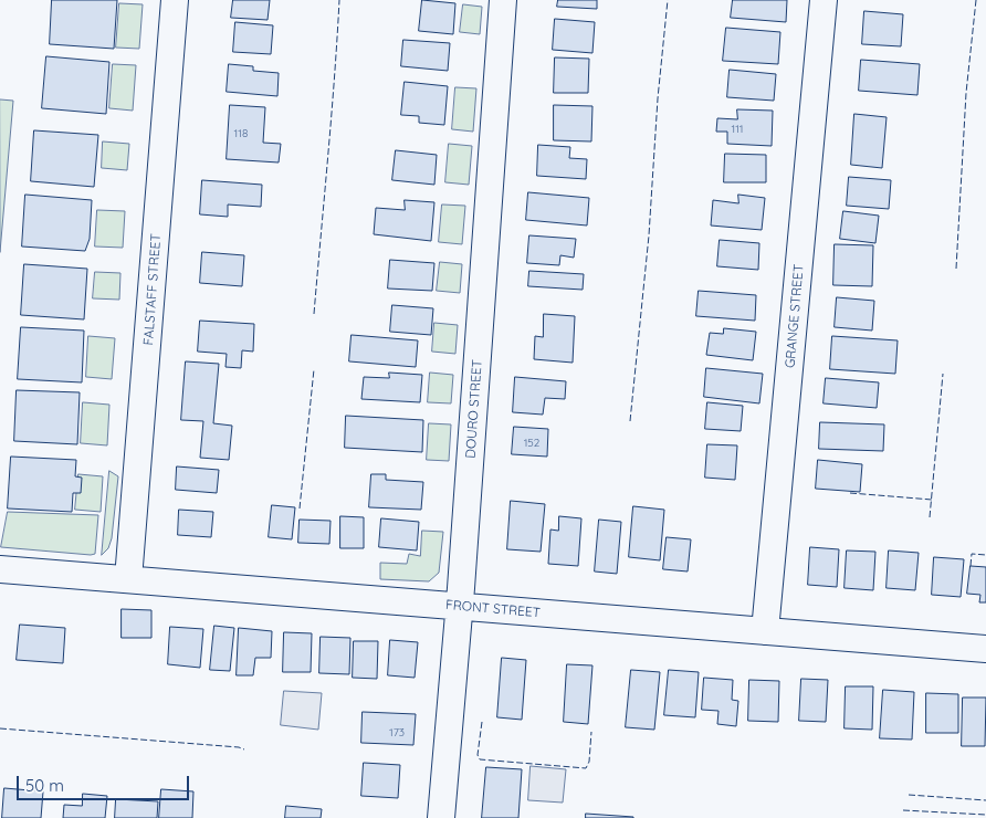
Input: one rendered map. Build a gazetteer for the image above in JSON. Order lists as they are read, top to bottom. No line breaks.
{"streets":{"street":["FALSTAFF STREET","GRANGE STREET","DOURO STREET","FRONT STREET"]},"crossings":[["FALSTAFF STREET","FRONT STREET"],["GRANGE STREET","FRONT STREET"],["DOURO STREET","FRONT STREET"]],"house_numbers":["111","118","152","173"],"scale_bar":"50 m"}
